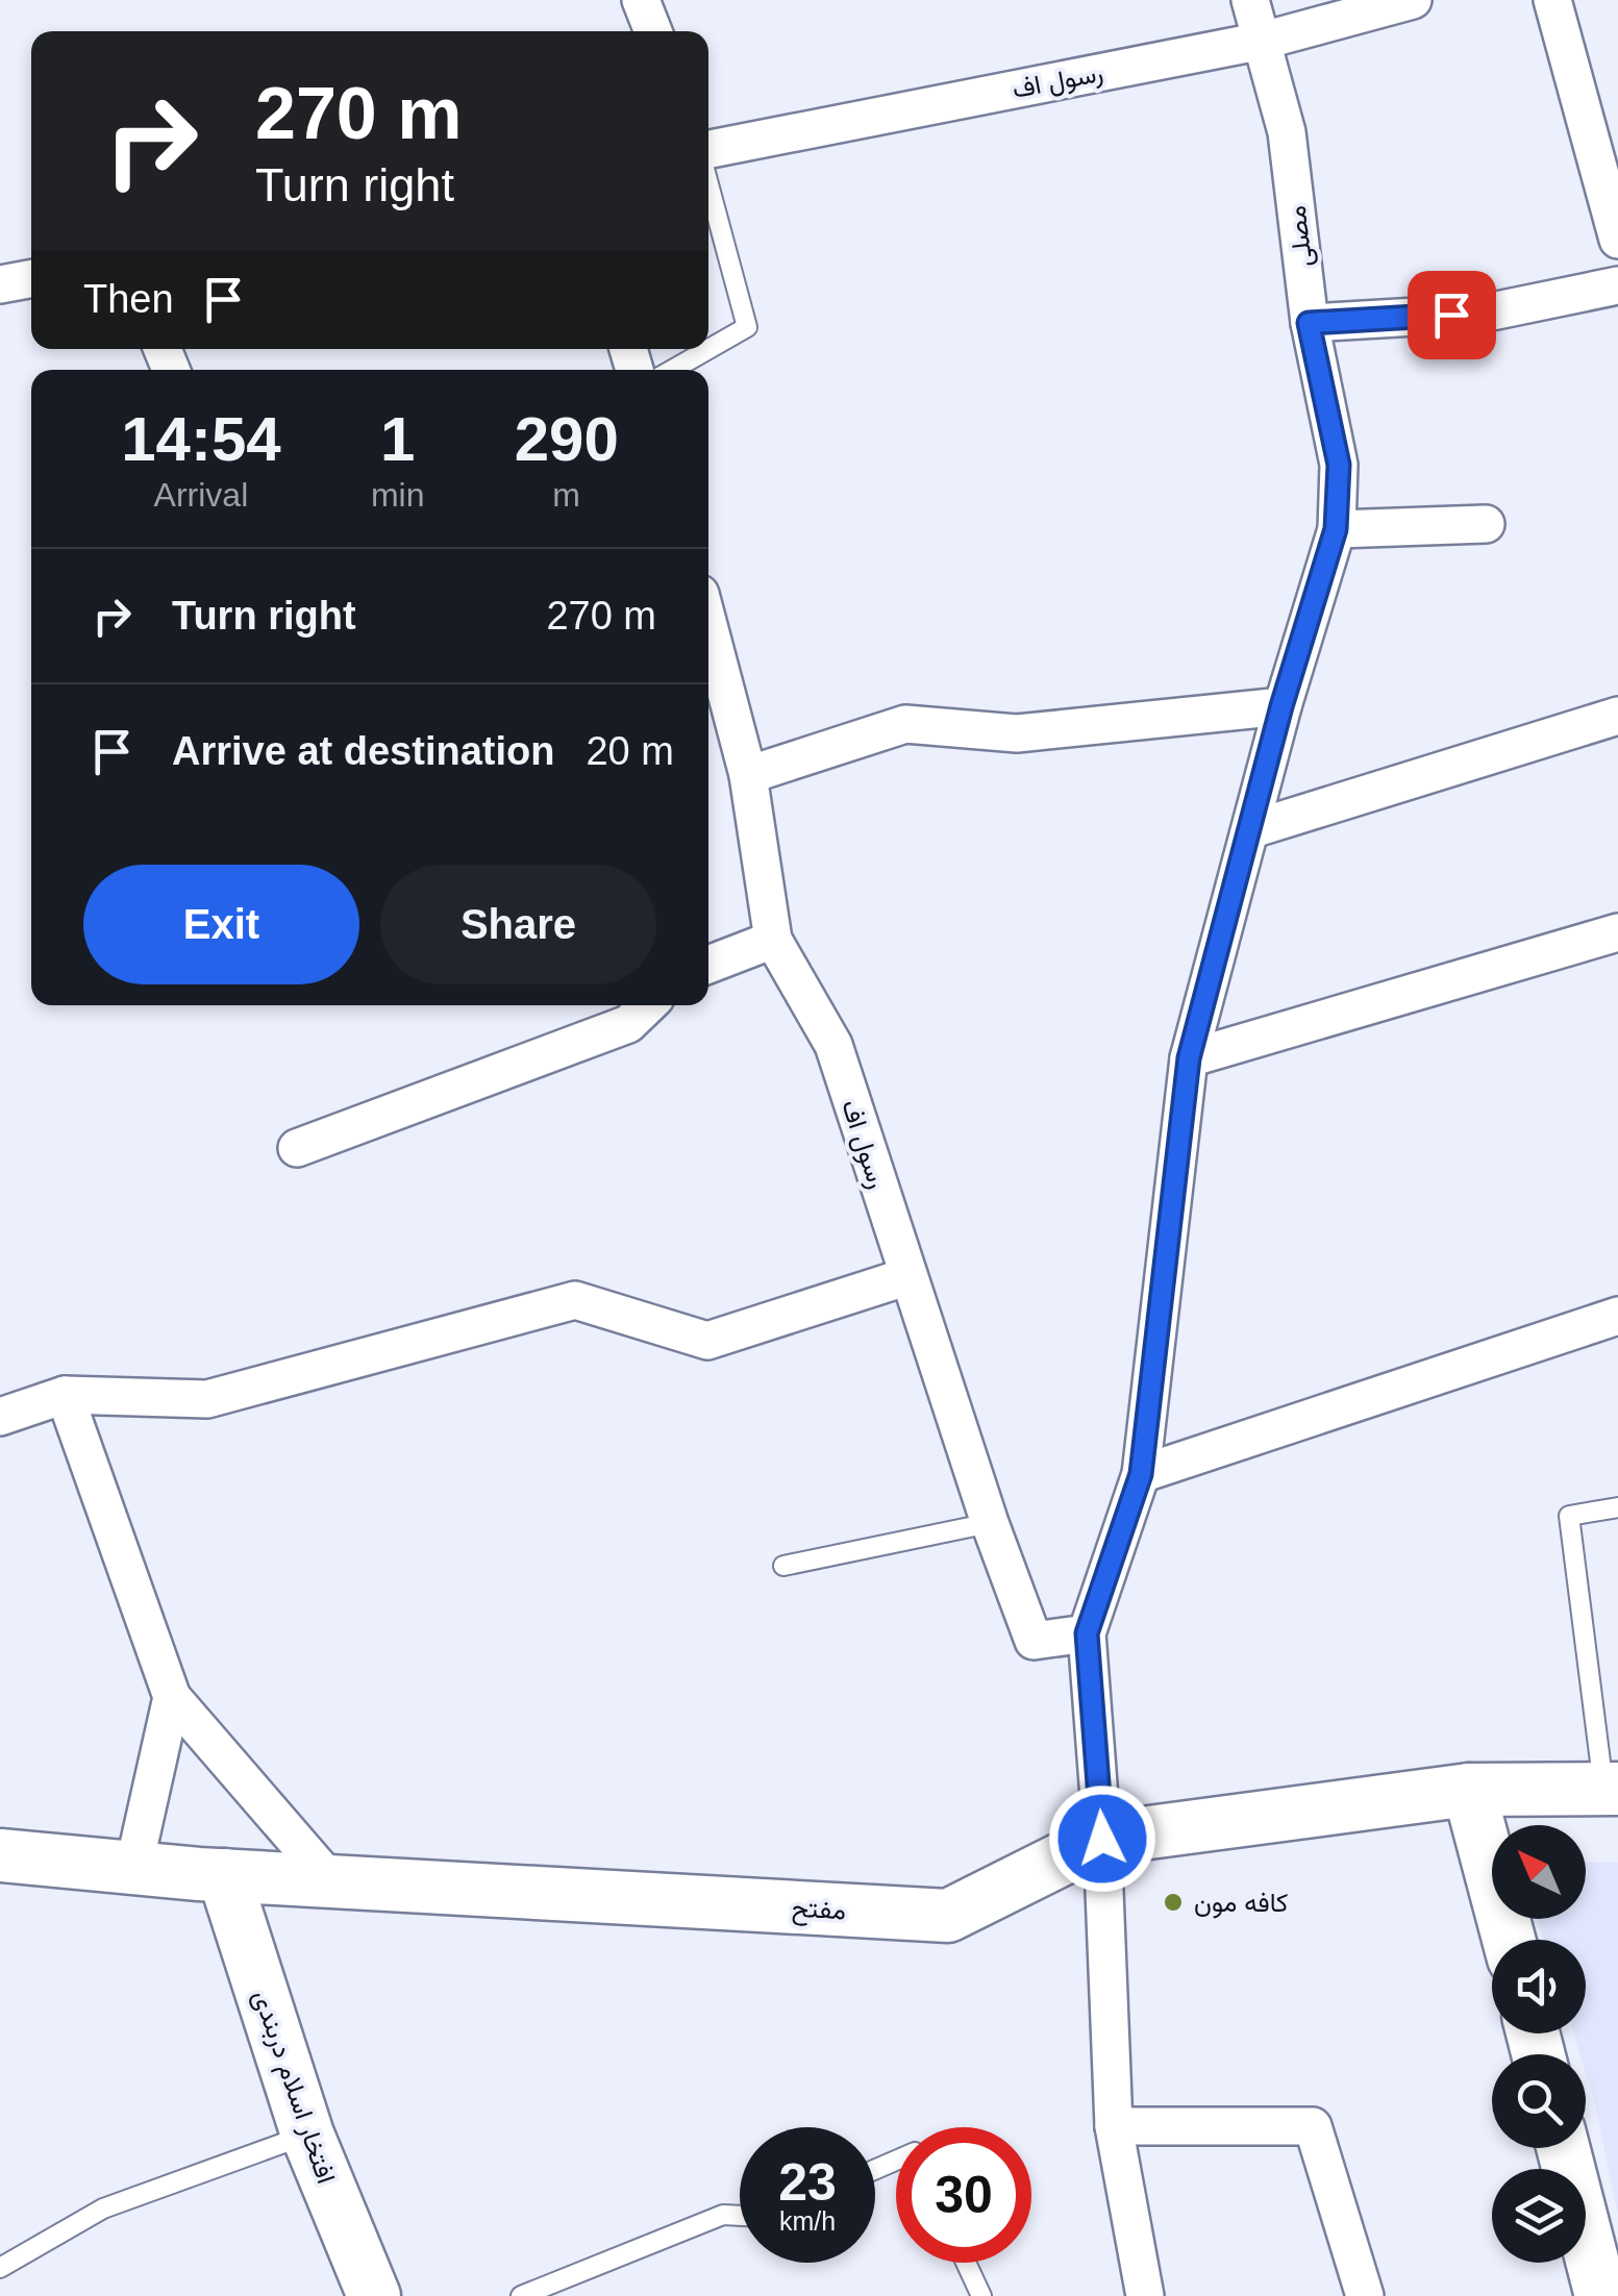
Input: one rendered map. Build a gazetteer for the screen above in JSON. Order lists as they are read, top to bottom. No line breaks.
{"streets":{"main road":["مفتح","افتخار اسلام دربندی"],"street":["رسول اف","مصلی"]},"crossings":[["رسول اف","مصلی"],["مصلی","مفتح"],["مفتح","افتخار اسلام دربندی"]],"places":["کافه مون"],"north":"top left","page":{"turn":["270 m","Turn right"],"then":"Then","eta":["14:54","Arrival","1","min","290","m"],"list":[{"name":"Turn right","value":"270 m"},{"name":"Arrive at destination","value":"20 m"}],"buttons":["Exit","Share"],"speed":"23 km/h","limit":"30"}}
